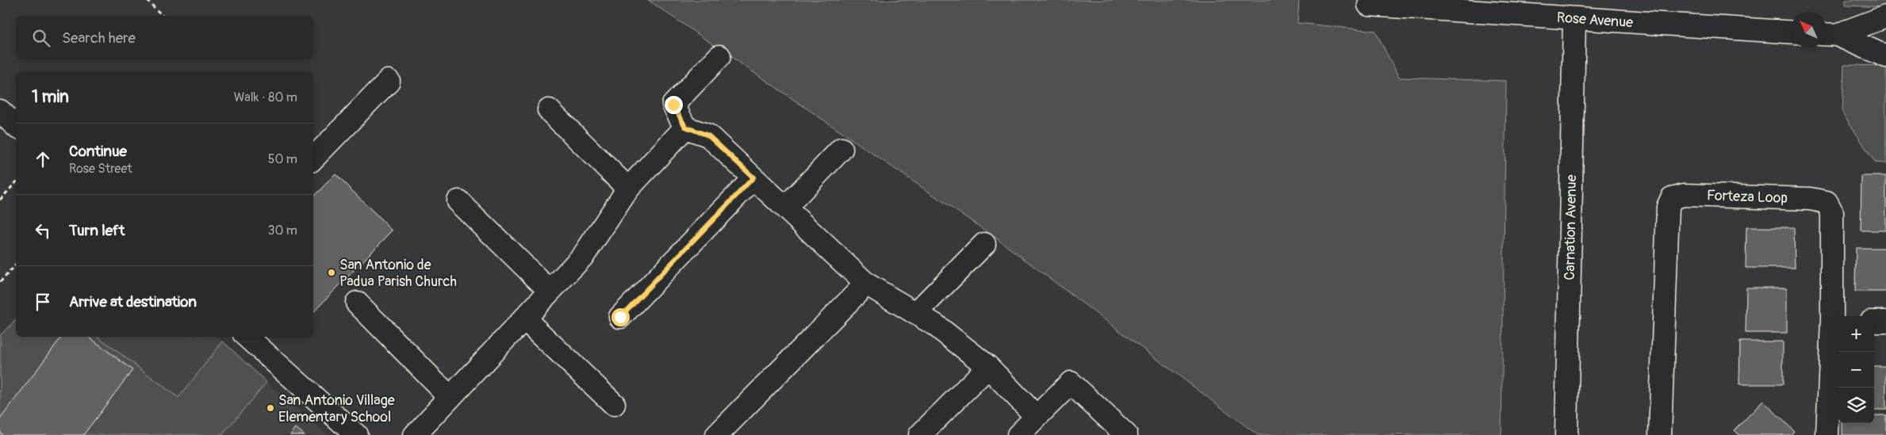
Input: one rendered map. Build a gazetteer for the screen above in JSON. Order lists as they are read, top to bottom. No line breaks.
{"streets":{"street":["Rose Avenue","Forteza Loop","Carnation Avenue"]},"crossings":[["Rose Avenue","Carnation Avenue"]],"places":["San Antonio de Padua Parish Church","San Antonio Village Elementary School"],"north":"top left","page":{"search":"Search here","heading":["1 min","Walk · 80 m"],"list":[["Continue","Rose Street","50 m"],["Turn left","30 m"],"Arrive at destination"],"map_buttons":["+","−"]}}
